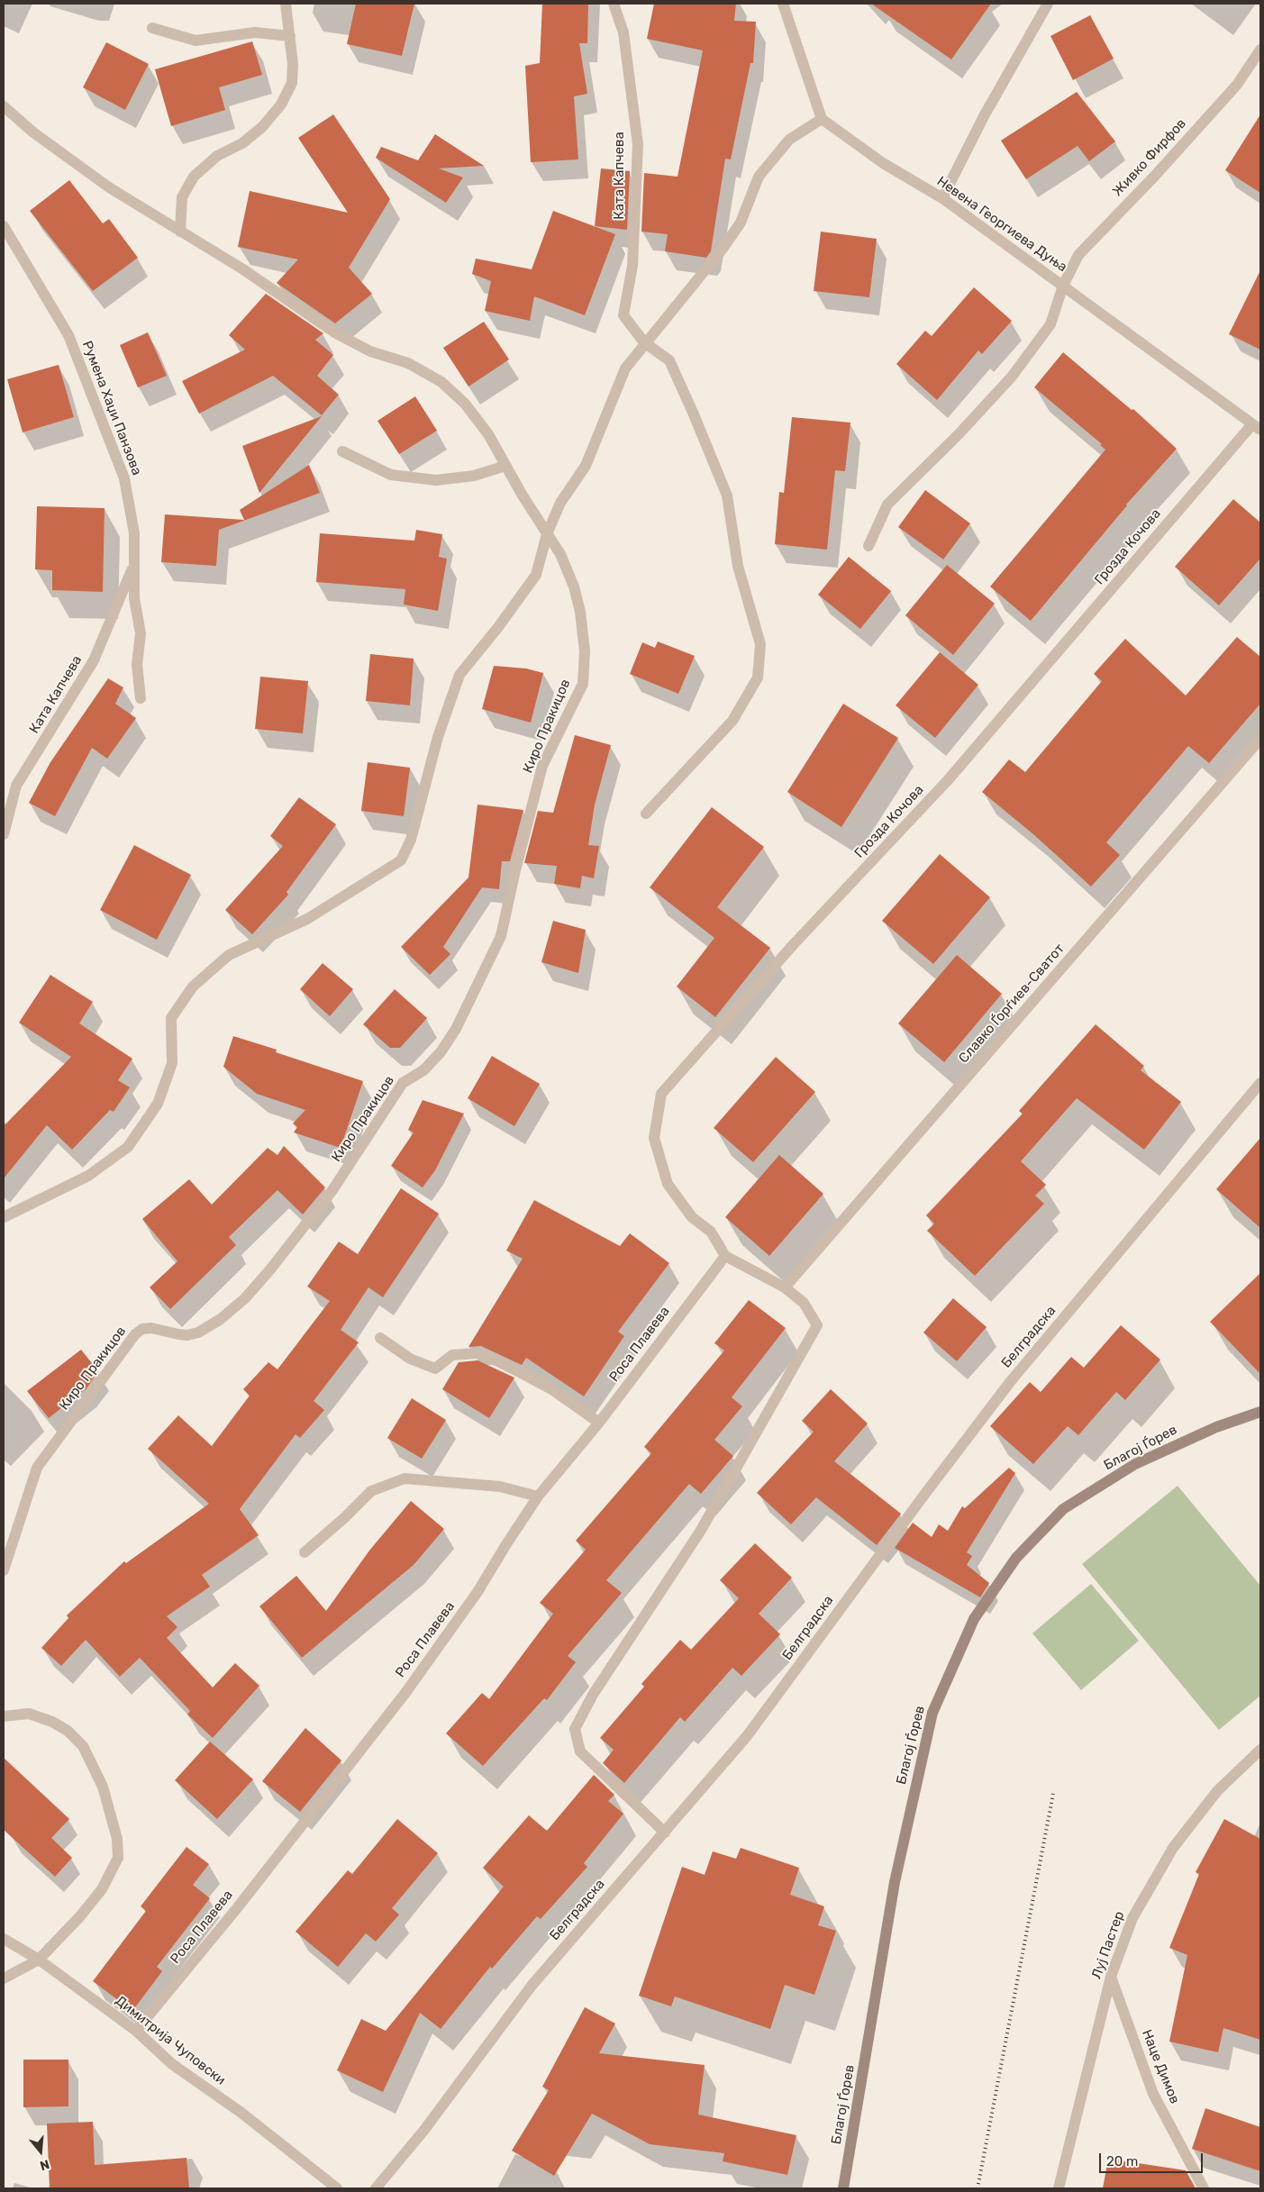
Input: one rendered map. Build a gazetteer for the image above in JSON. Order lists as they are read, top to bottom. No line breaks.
{"streets":{"main road":["Благој Ѓорев"],"street":["Живко Фирфов","Ката Капчева","Невена Георгиева Дуња","Румена Хаџи Панзова","Грозда Кочова","Киро Пракицов","Славко Ѓорѓиев-Сватот","Белградска","Роса Плавева","Луј Пастер","Димитрија Чуповски","Наце Димов"]},"crossings":[["Живко Фирфов","Невена Георгиева Дуња"],["Ката Капчева","Румена Хаџи Панзова"],["Невена Георгиева Дуња","Грозда Кочова"],["Грозда Кочова","Роса Плавева"],["Роса Плавева","Димитрија Чуповски"],["Луј Пастер","Наце Димов"]],"scale_bar":"20 m","north":"bottom"}
